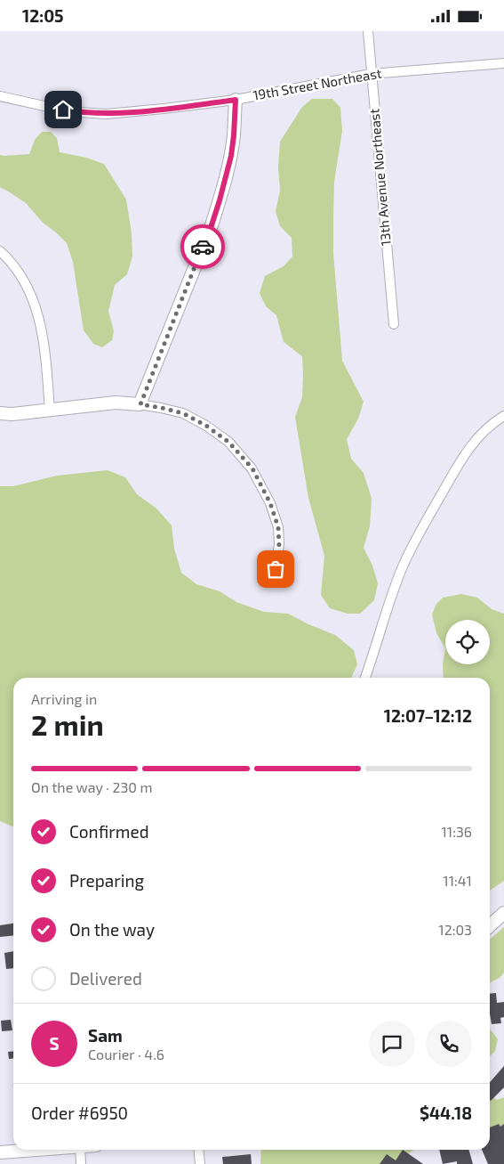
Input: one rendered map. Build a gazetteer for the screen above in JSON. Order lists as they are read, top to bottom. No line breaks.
{"streets":{"street":["19th Street Northeast","13th Avenue Northeast"]},"crossings":[["19th Street Northeast","13th Avenue Northeast"]],"page":{"status":"12:05","heading":["2 min","Arriving in","12:07–12:12"],"panel":["Sam","Courier · 4.6","Order #6950","$44.18"],"bar":"On the way · 230 m","list":[["Confirmed","11:36"],["Preparing","11:41"],["On the way","12:03"],"Delivered"],"round":"S"}}
